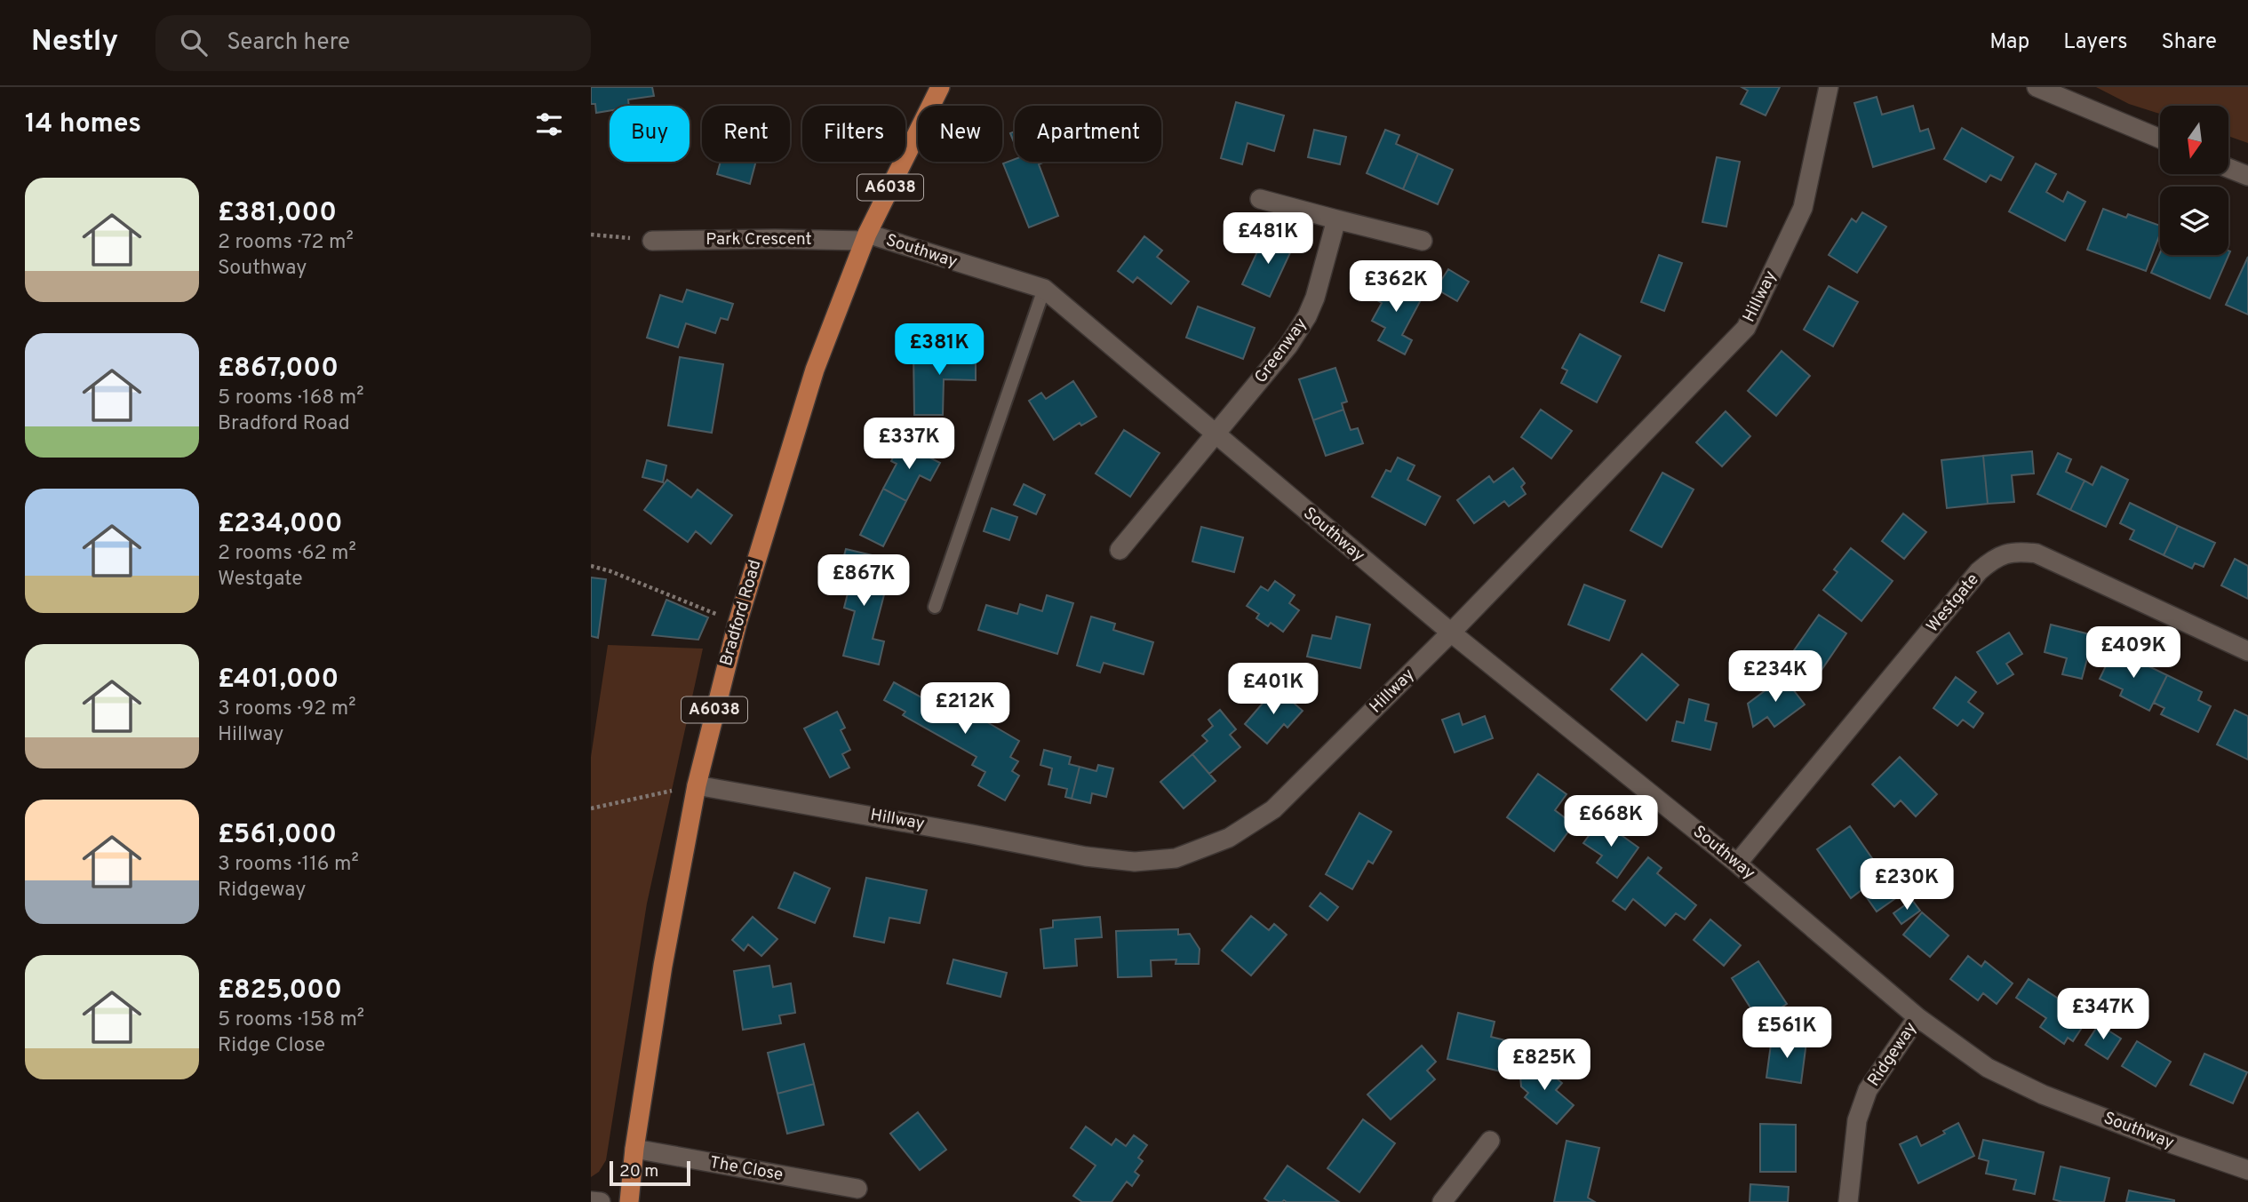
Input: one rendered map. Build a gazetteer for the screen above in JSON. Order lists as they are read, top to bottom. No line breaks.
{"streets":{"main road":["A6038","Bradford Road"],"street":["Park Crescent","Southway","Hillway","Greenway","Westgate","Ridgeway","The Close"]},"crossings":[["Park Crescent","Southway"],["Park Crescent","Bradford Road"],["Southway","Hillway"],["Southway","Greenway"],["Southway","Westgate"],["Southway","Bradford Road"],["Southway","Ridgeway"],["Hillway","Bradford Road"],["Bradford Road","The Close"]],"scale_bar":"20 m","north":"bottom","page":{"header":"Nestly","search":"Search here","nav":["Map","Layers","Share"],"heading":"14 homes","chip":["Buy","Rent","Filters","New","Apartment"],"list":[{"name":"£381,000","note":"2 rooms · 72 m² · Southway"},{"name":"£867,000","note":"5 rooms · 168 m² · Bradford Road"},{"name":"£234,000","note":"2 rooms · 62 m² · Westgate"},{"name":"£401,000","note":"3 rooms · 92 m² · Hillway"},{"name":"£561,000","note":"3 rooms · 116 m² · Ridgeway"},{"name":"£825,000","note":"5 rooms · 158 m² · Ridge Close"}],"price":["£481K","£362K","£381K","£337K","£867K","£409K","£234K","£401K","£212K","£668K","£230K","£347K","£561K","£825K"],"scale":"20 m"}}
